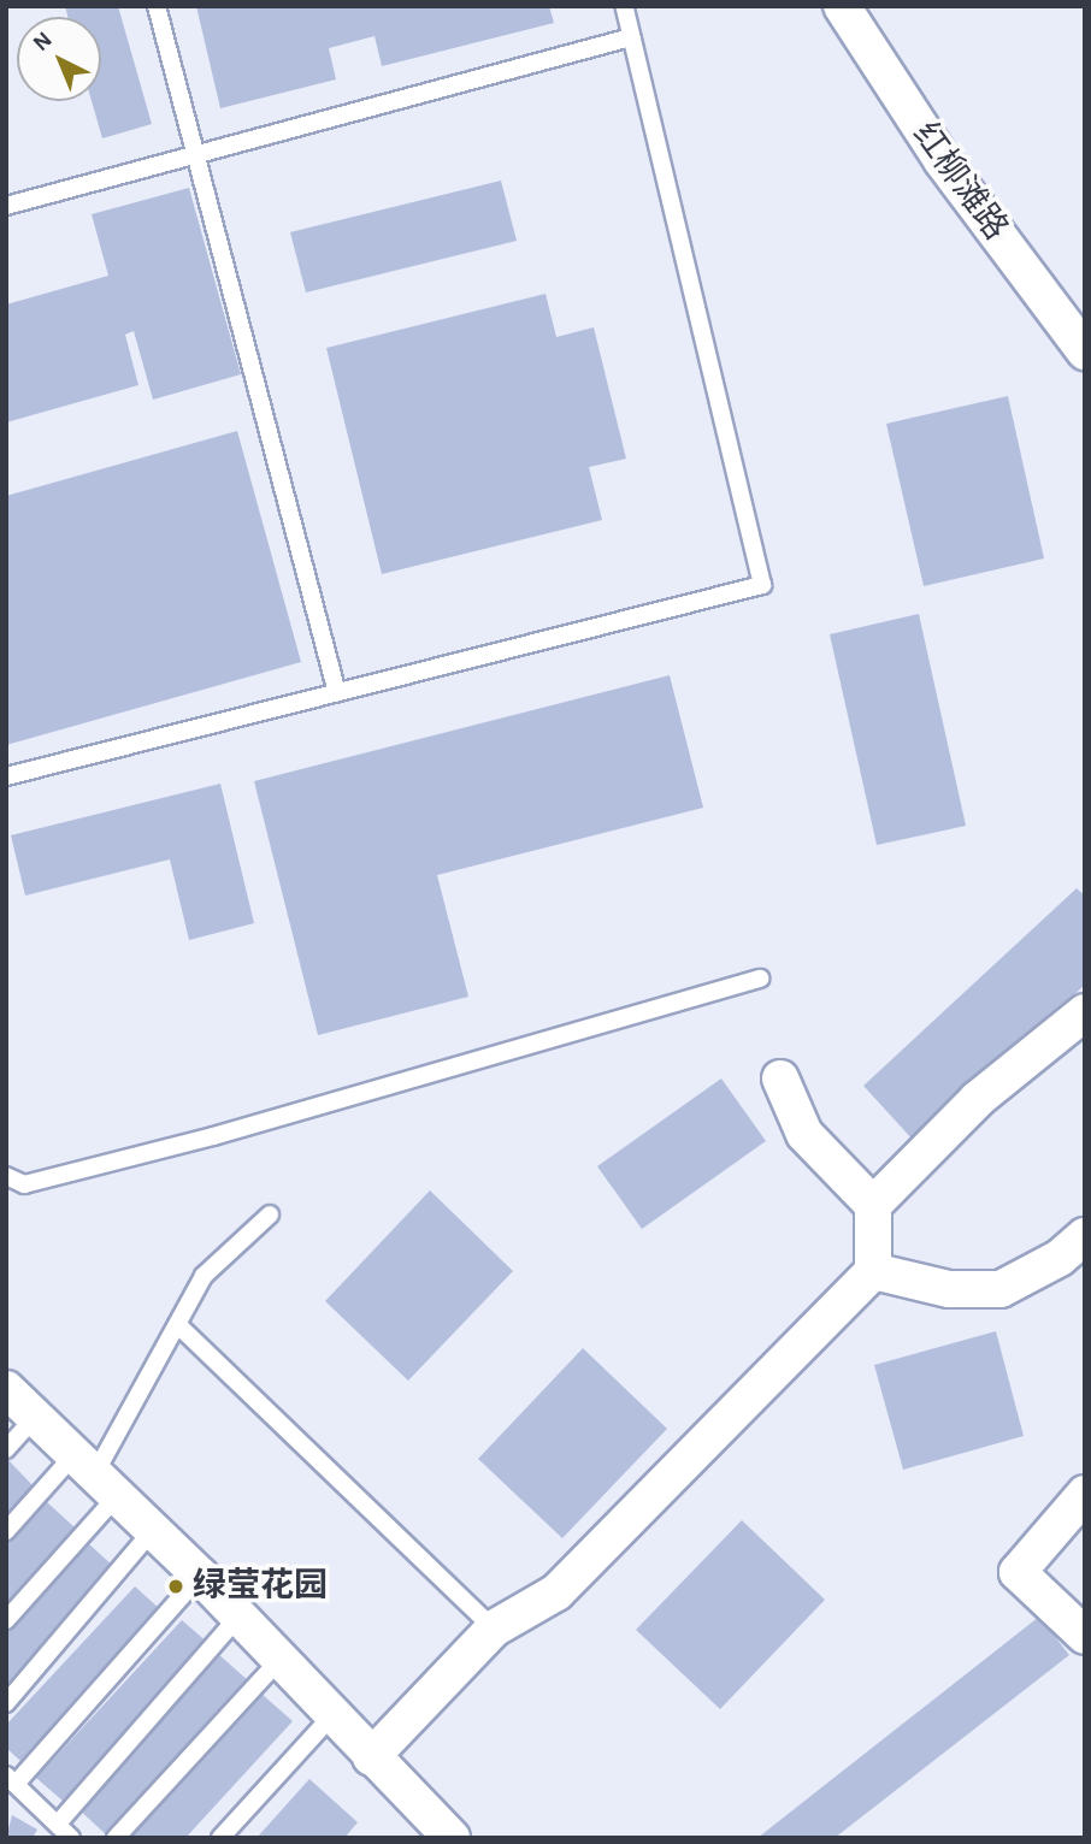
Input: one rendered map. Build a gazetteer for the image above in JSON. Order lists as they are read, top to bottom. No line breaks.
{"streets":{"street":["红柳滩路"]},"places":["绿莹花园"],"north":"top left"}
